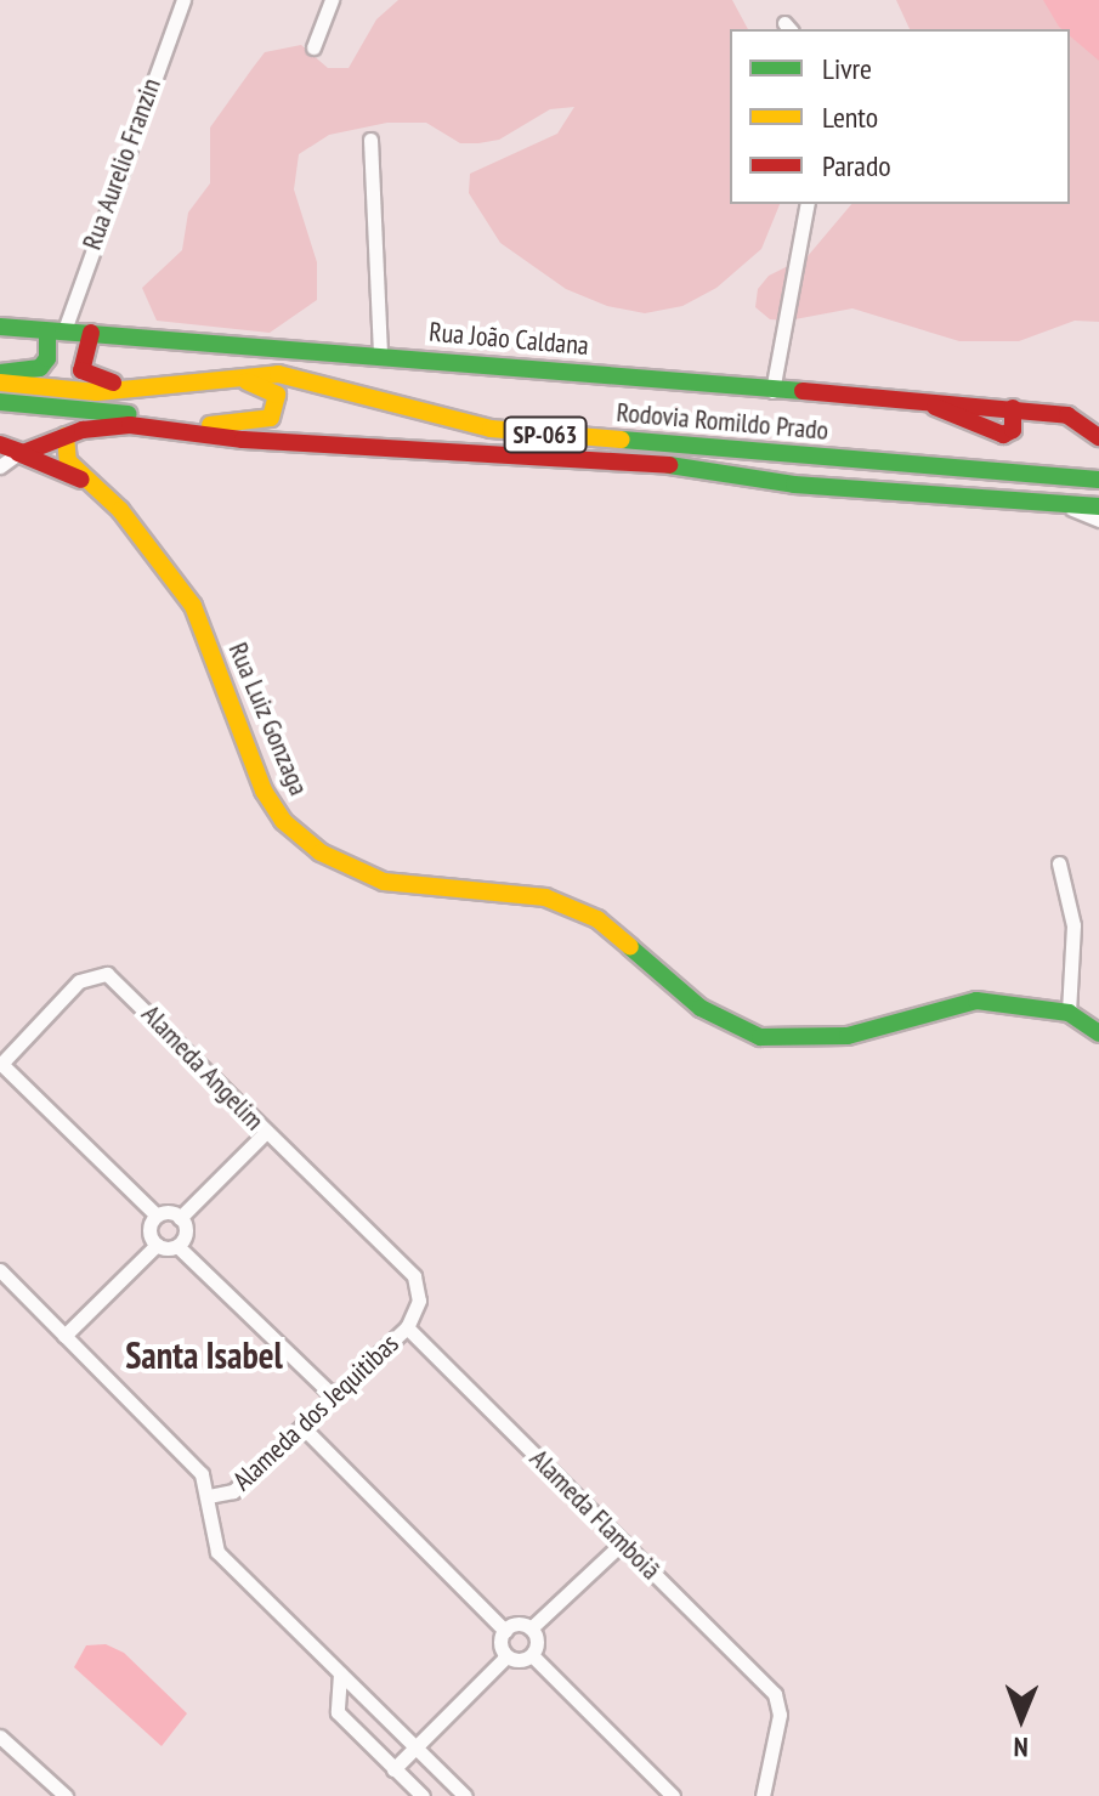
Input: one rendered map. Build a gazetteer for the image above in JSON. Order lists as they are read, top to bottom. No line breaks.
{"streets":{"main road":["Rua João Caldana","Rodovia Romildo Prado","SP-063","Rua Luiz Gonzaga"],"street":["Rua Aurelio Franzin","Alameda Angelim","Alameda dos Jequitibas","Alameda Flamboiã"]},"crossings":[["Rua Aurelio Franzin","Rua João Caldana"],["Alameda Angelim","Alameda dos Jequitibas"],["Alameda dos Jequitibas","Alameda Flamboiã"]],"districts":["Santa Isabel"],"legend":["Livre","Lento","Parado"],"north":"bottom"}
